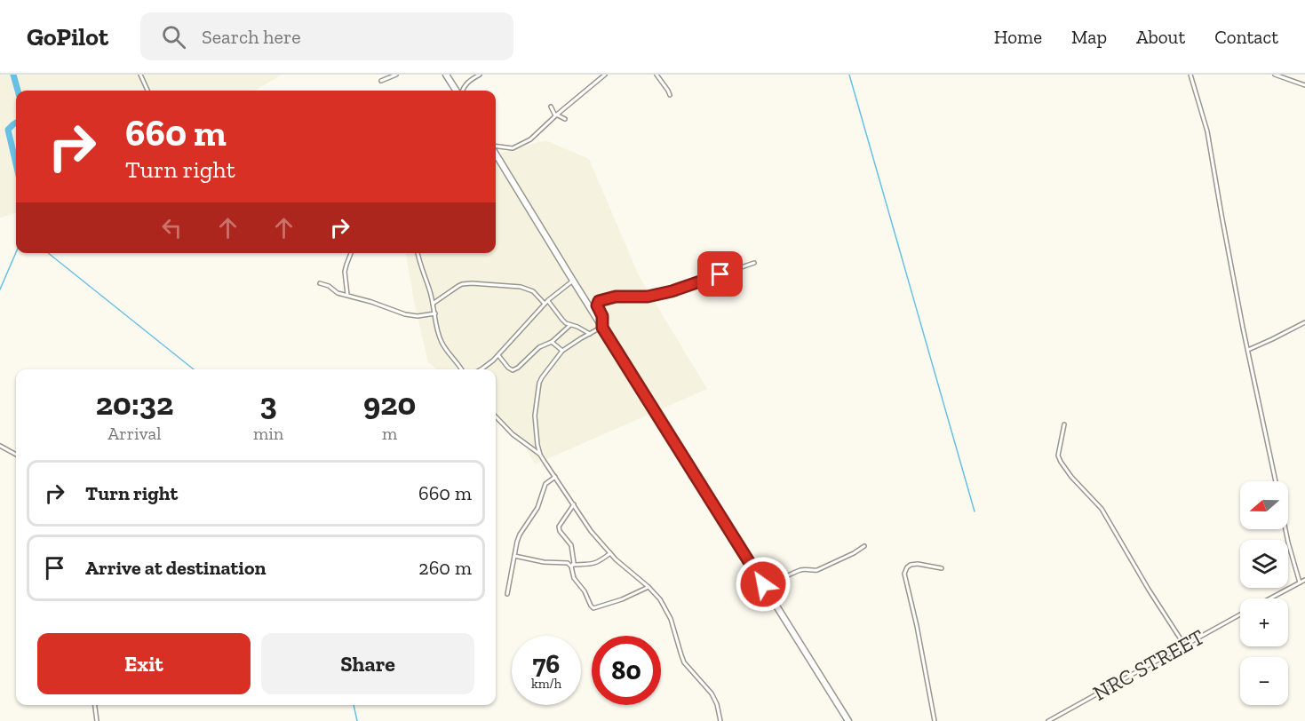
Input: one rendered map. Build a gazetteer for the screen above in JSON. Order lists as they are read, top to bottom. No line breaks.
{"streets":{"street":["NRC STREET"]},"north":"left","page":{"header":"GoPilot","search":"Search here","nav":["Home","Map","About","Contact"],"turn":["660 m","Turn right"],"eta":["20:32","Arrival","3","min","920","m"],"list":[{"name":"Turn right","value":"660 m"},{"name":"Arrive at destination","value":"260 m"}],"map_buttons":["+","−"],"buttons":["Exit","Share"],"speed":"76 km/h","limit":"80"}}
